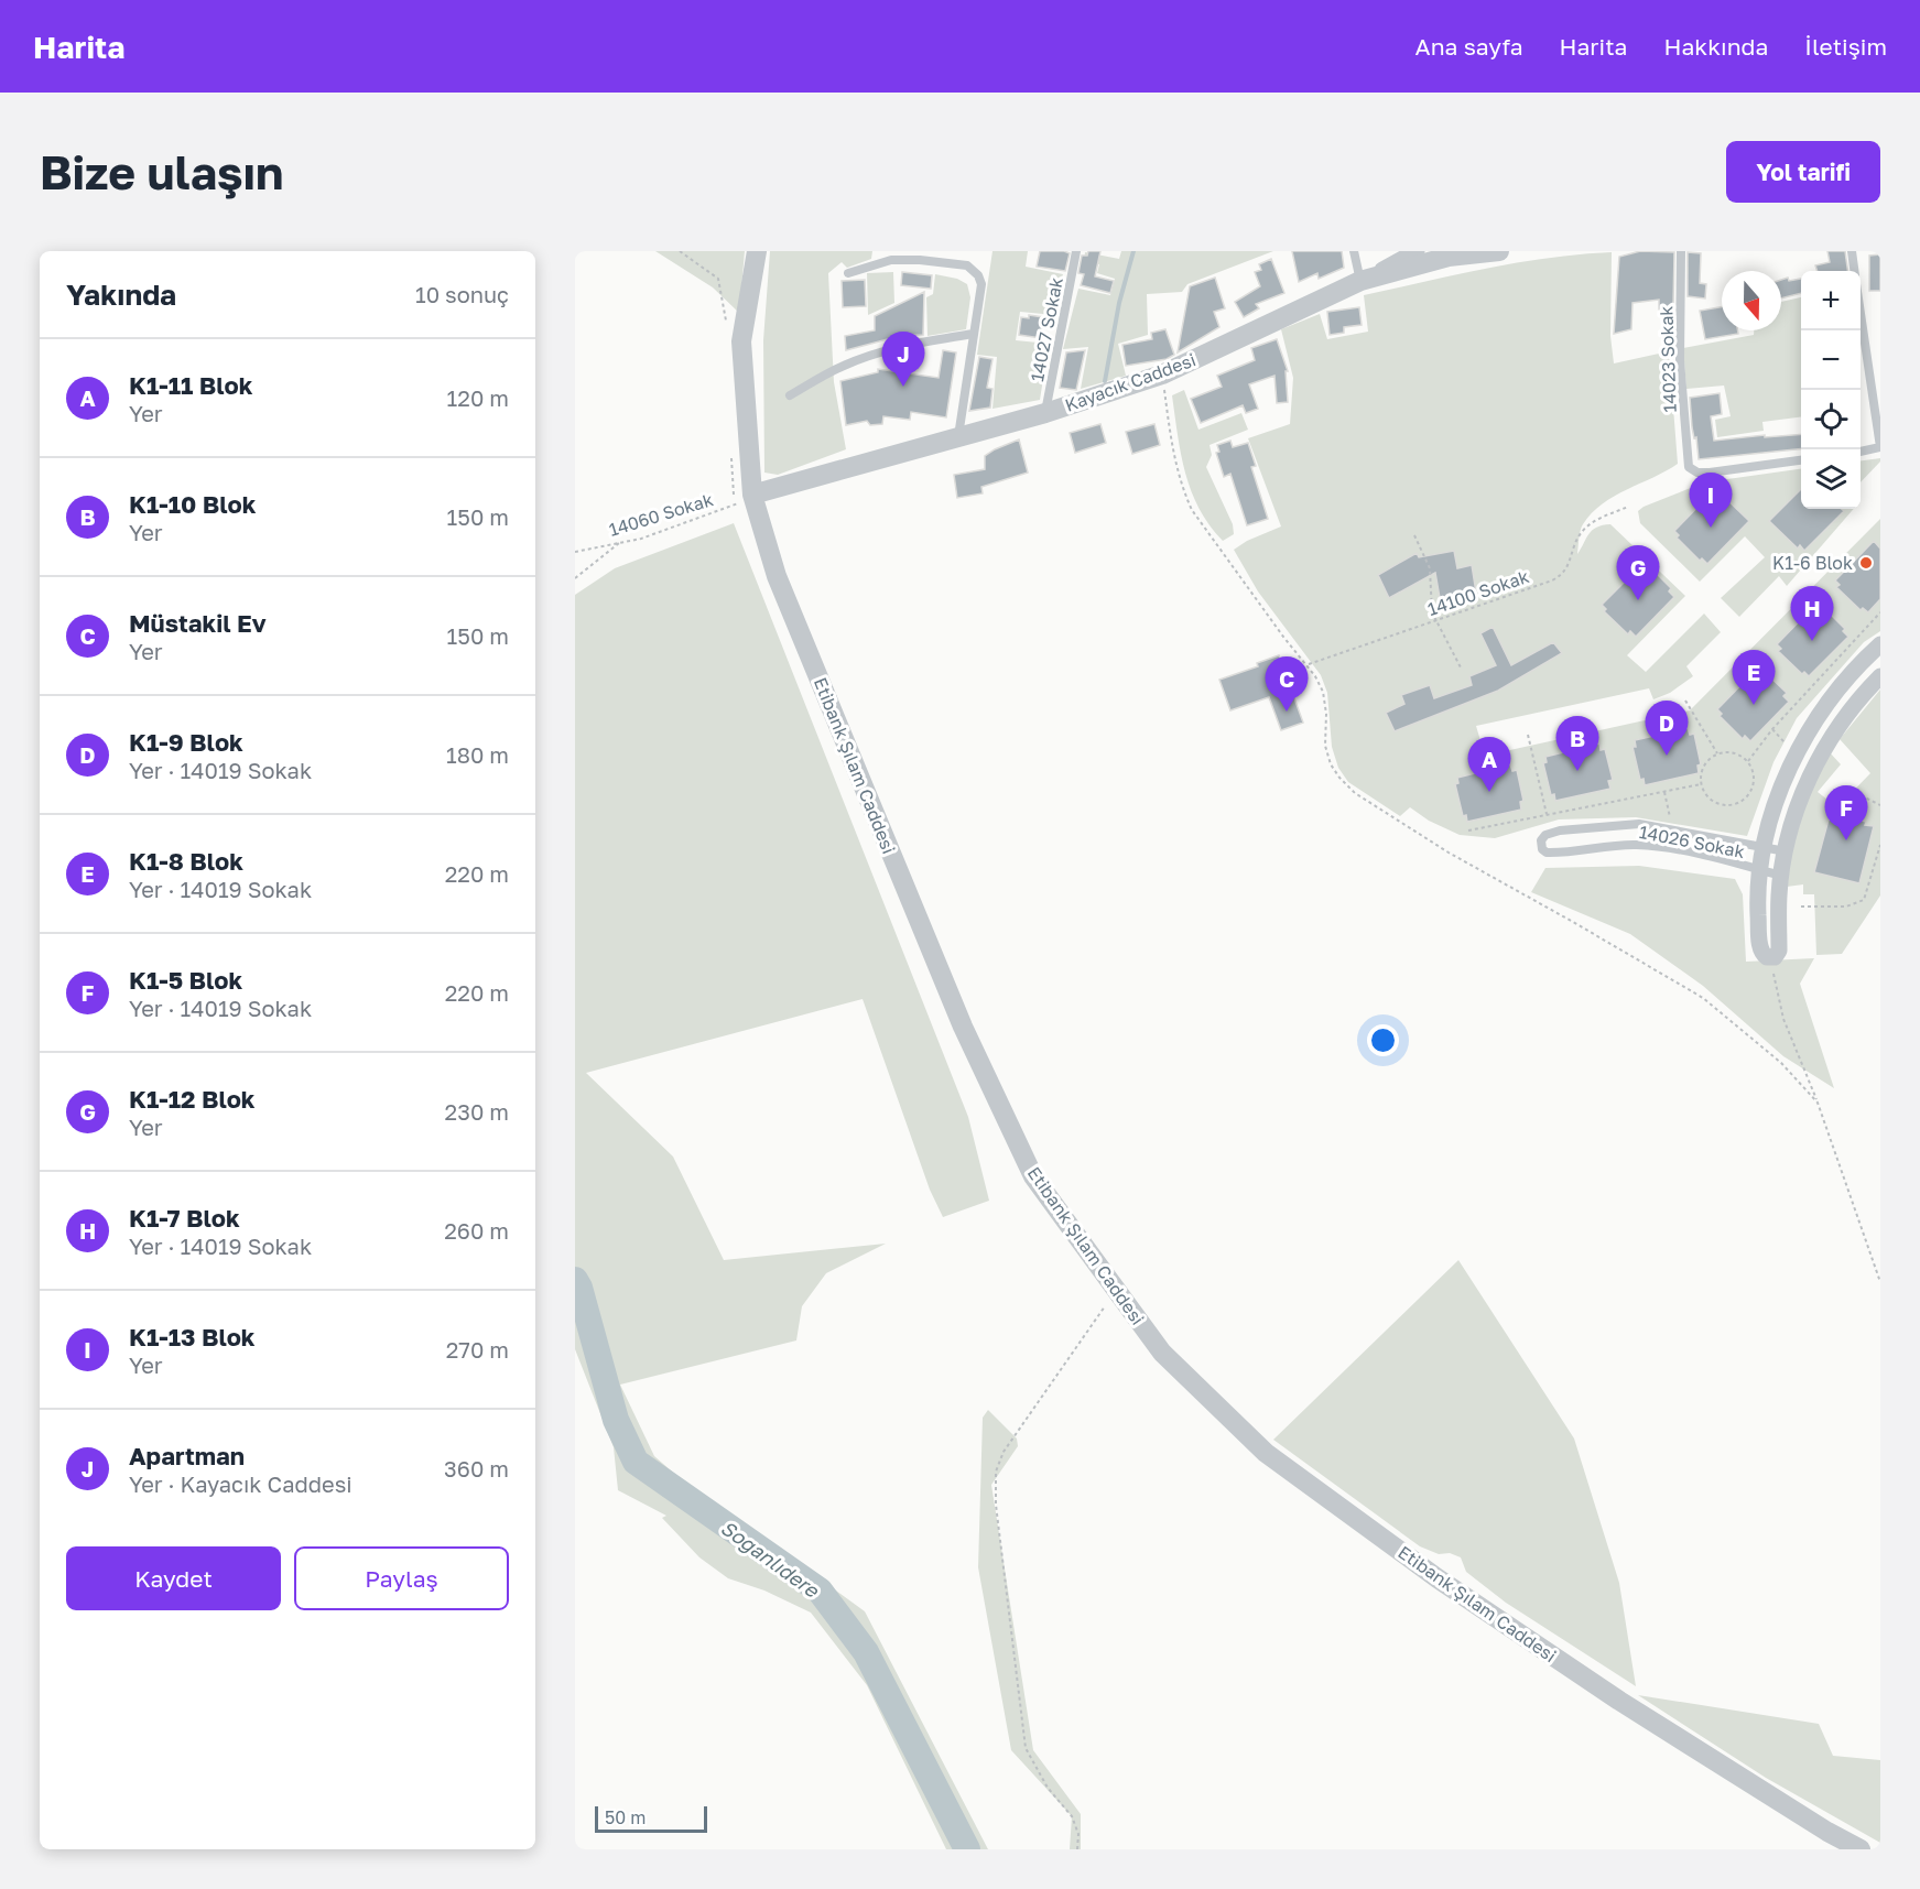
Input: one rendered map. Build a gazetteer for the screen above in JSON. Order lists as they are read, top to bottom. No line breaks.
{"streets":{"street":["Kayacık Caddesi","Etibank Şılam Caddesi"],"lane":["14027 Sokak","14023 Sokak","14026 Sokak"],"path":["14060 Sokak","14100 Sokak"]},"crossings":[["14027 Sokak","Kayacık Caddesi"],["Kayacık Caddesi","14060 Sokak"],["Kayacık Caddesi","Etibank Şılam Caddesi"],["14060 Sokak","Etibank Şılam Caddesi"]],"water":["Soğanlıdere"],"places":["K1-6 Blok"],"scale_bar":"50 m","north":"bottom","page":{"header":"Harita","nav":["Ana sayfa","Harita","Hakkında","İletişim"],"buttons":["Yol tarifi",["Kaydet","Paylaş"]],"title":"Bize ulaşın","heading":["Yakında","10 sonuç"],"map_buttons":["+","−"],"pins":["J","I","G","H","E","C","D","B","A","F"],"list":[{"mark":"A","name":"K1-11 Blok","note":"Yer","value":"120 m"},{"mark":"B","name":"K1-10 Blok","note":"Yer","value":"150 m"},{"mark":"C","name":"Müstakil Ev","note":"Yer","value":"150 m"},{"mark":"D","name":"K1-9 Blok","note":"Yer · 14019 Sokak","value":"180 m"},{"mark":"E","name":"K1-8 Blok","note":"Yer · 14019 Sokak","value":"220 m"},{"mark":"F","name":"K1-5 Blok","note":"Yer · 14019 Sokak","value":"220 m"},{"mark":"G","name":"K1-12 Blok","note":"Yer","value":"230 m"},{"mark":"H","name":"K1-7 Blok","note":"Yer · 14019 Sokak","value":"260 m"},{"mark":"I","name":"K1-13 Blok","note":"Yer","value":"270 m"},{"mark":"J","name":"Apartman","note":"Yer · Kayacık Caddesi","value":"360 m"}],"scale":"50 m"}}
